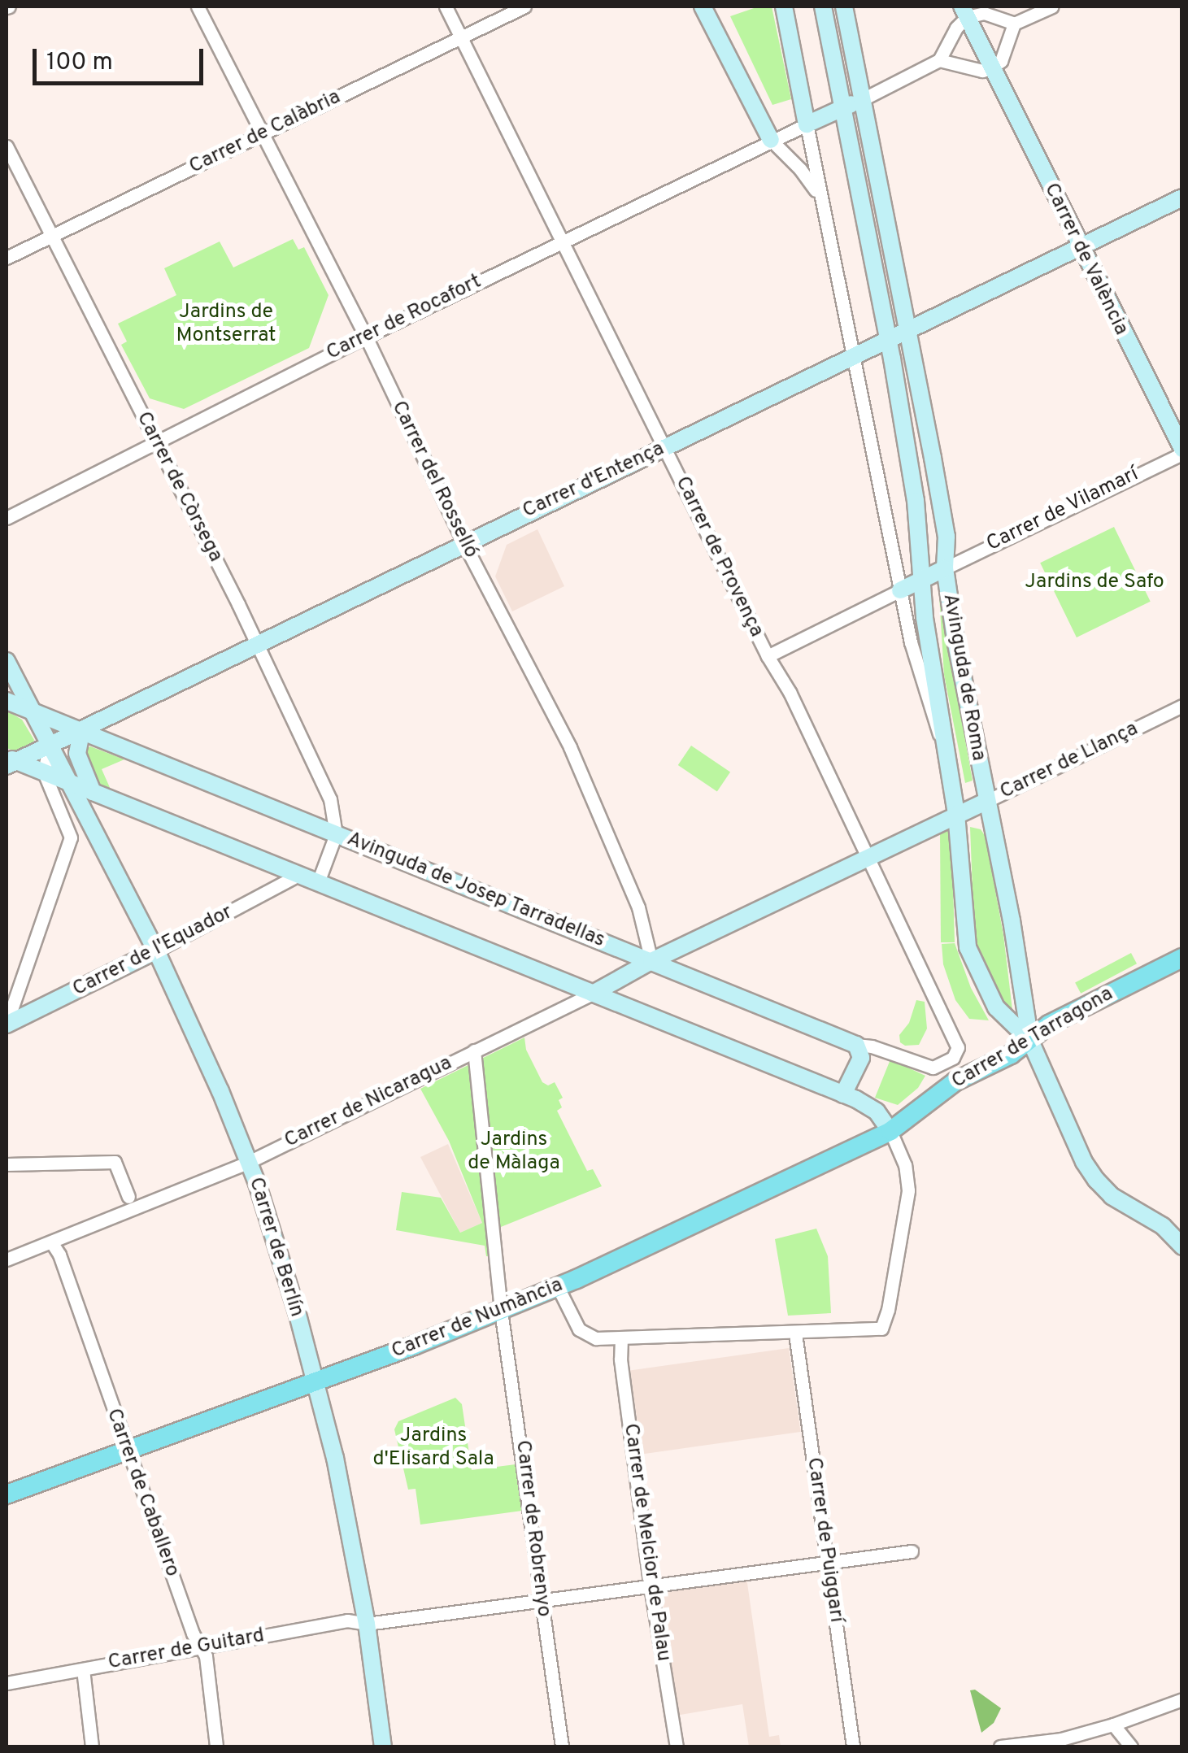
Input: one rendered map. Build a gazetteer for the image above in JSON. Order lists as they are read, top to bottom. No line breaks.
{"streets":{"main road":["Carrer de València","Carrer d'Entença","Avinguda de Roma","Carrer de Llança","Avinguda de Josep Tarradellas","Carrer de l'Equador","Carrer de Tarragona","Carrer de Berlín","Carrer de Numància"],"street":["Carrer de Calàbria","Carrer de Rocafort","Carrer del Rosselló","Carrer de Còrsega","Carrer de Vilamarí","Carrer de Provença","Carrer de Nicaragua","Carrer de Caballero","Carrer de Robrenyo","Carrer de Puiggarí","Carrer de Melcior de Palau","Carrer de Guitard"]},"crossings":[["Carrer de Calàbria","Carrer del Rosselló"],["Carrer de Calàbria","Carrer de Còrsega"],["Carrer de Calàbria","Carrer de Provença"],["Carrer de València","Carrer d'Entença"],["Carrer de València","Carrer de Vilamarí"],["Carrer de Rocafort","Carrer del Rosselló"],["Carrer de Rocafort","Carrer de Còrsega"],["Carrer de Rocafort","Carrer de Provença"],["Carrer de Rocafort","Avinguda de Roma"],["Carrer del Rosselló","Carrer d'Entença"],["Carrer del Rosselló","Avinguda de Josep Tarradellas"],["Carrer d'Entença","Carrer de Còrsega"],["Carrer d'Entença","Carrer de Provença"],["Carrer d'Entença","Avinguda de Roma"],["Carrer d'Entença","Avinguda de Josep Tarradellas"],["Carrer de Còrsega","Avinguda de Josep Tarradellas"],["Carrer de Vilamarí","Avinguda de Roma"],["Carrer de Provença","Avinguda de Josep Tarradellas"],["Avinguda de Roma","Carrer de Llança"],["Avinguda de Roma","Carrer de Tarragona"],["Carrer de l'Equador","Carrer de Berlín"],["Carrer de Tarragona","Carrer de Numància"],["Carrer de Nicaragua","Carrer de Berlín"],["Carrer de Nicaragua","Carrer de Caballero"],["Carrer de Nicaragua","Carrer de Robrenyo"],["Carrer de Berlín","Carrer de Numància"],["Carrer de Berlín","Carrer de Guitard"],["Carrer de Numància","Carrer de Caballero"],["Carrer de Numància","Carrer de Robrenyo"],["Carrer de Caballero","Carrer de Guitard"],["Carrer de Robrenyo","Carrer de Guitard"],["Carrer de Melcior de Palau","Carrer de Guitard"]],"parks":["Jardins de Montserrat","Jardins de Safo","Jardins de Màlaga","Jardins d'Elisard Sala"],"scale_bar":"100 m"}
